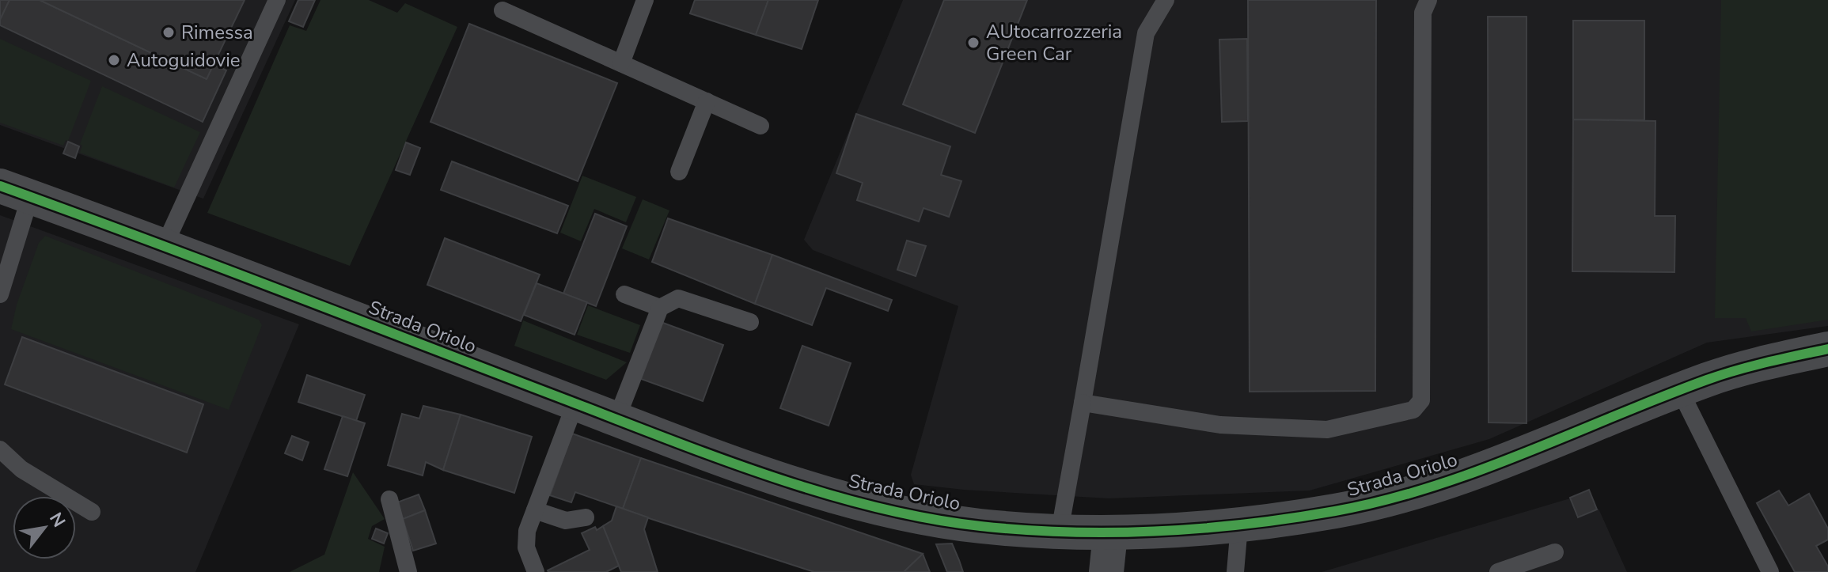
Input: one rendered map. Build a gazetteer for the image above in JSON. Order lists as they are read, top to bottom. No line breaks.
{"streets":{"street":["Strada Oriolo"]},"places":["Rimessa","AUtocarrozzeria Green Car","Autoguidovie"],"north":"top right"}
